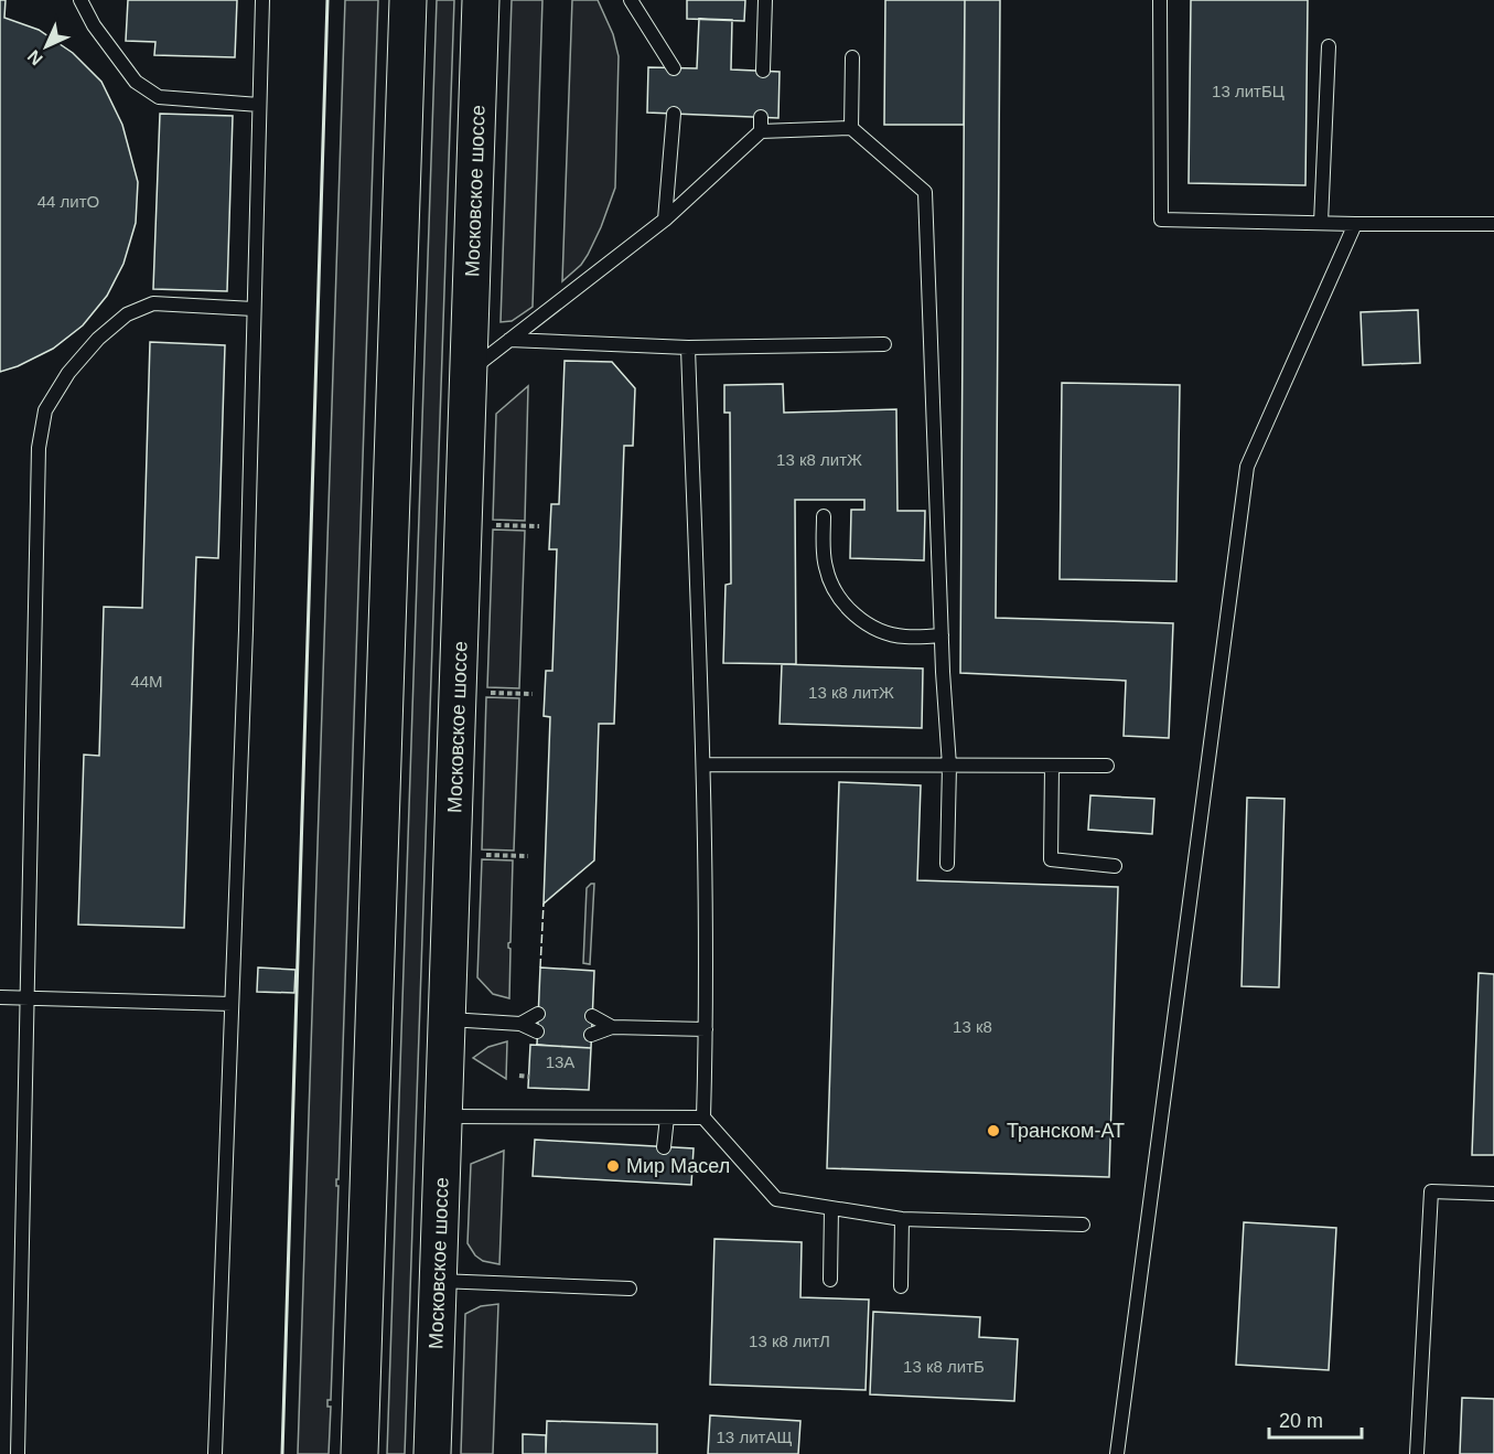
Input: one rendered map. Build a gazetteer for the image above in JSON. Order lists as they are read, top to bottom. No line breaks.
{"streets":{"main road":["Московское шоссе"]},"places":["Транском-АТ","Мир Масел"],"house_numbers":["13 литБЦ","44 литО","13 к8 литЖ","44M","13 к8 литЖ","13 к8","13А","13 к8 литЛ","13 к8 литБ","13 литАЩ"],"scale_bar":"20 m","north":"bottom left"}
